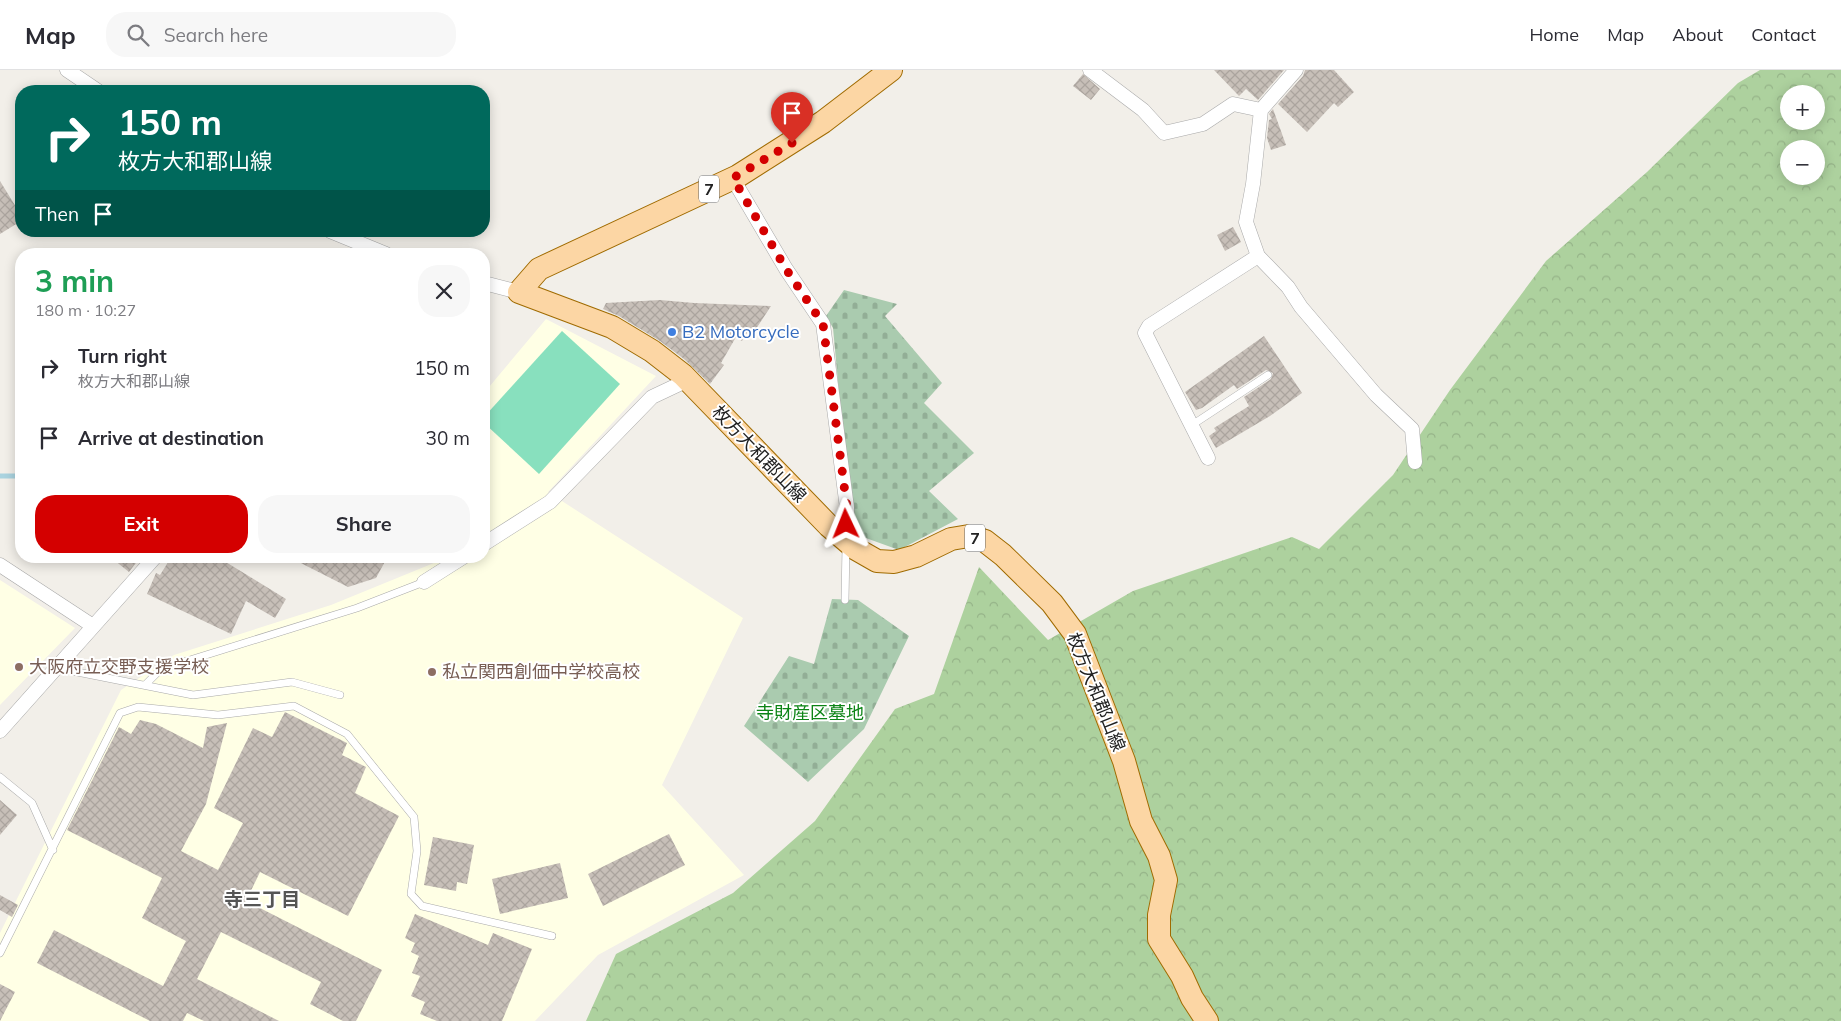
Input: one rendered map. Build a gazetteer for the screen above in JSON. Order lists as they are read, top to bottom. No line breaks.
{"streets":{"main road":["7","枚方大和郡山線"]},"crossings":[["7","枚方大和郡山線"]],"districts":["寺三丁目"],"parks":["寺財産区墓地"],"places":["B2 Motorcycle","大阪府立交野支援学校","私立関西創価中学校高校"],"page":{"header":"Map","search":"Search here","nav":["Home","Map","About","Contact"],"map_buttons":["+","−"],"turn":["150 m","枚方大和郡山線"],"then":"Then","heading":["3 min","180 m · 10:27"],"list":[{"name":"Turn right","note":"枚方大和郡山線","value":"150 m"},{"name":"Arrive at destination","value":"30 m"}],"buttons":["Exit","Share"]}}
